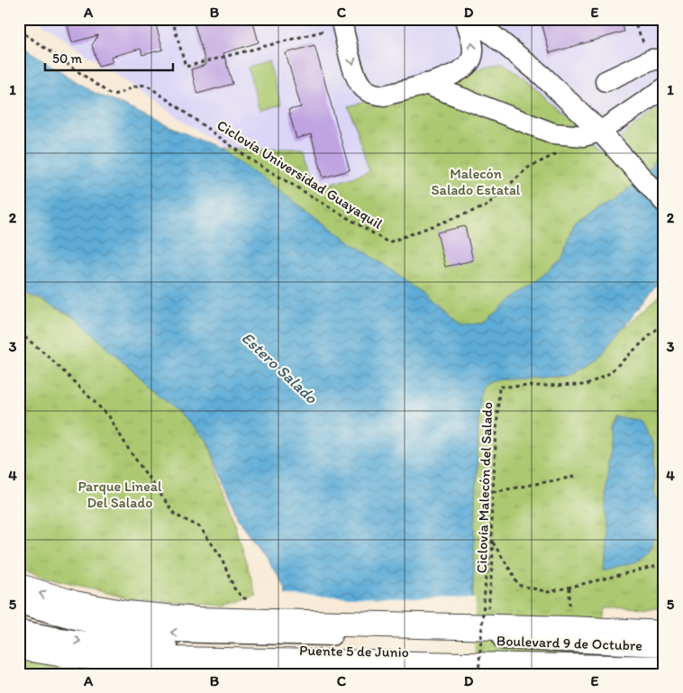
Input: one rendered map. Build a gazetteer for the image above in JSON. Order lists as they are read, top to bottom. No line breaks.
{"streets":{"main road":["Boulevard 9 de Octubre","Puente 5 de Junio"],"path":["Ciclovía Universidad Guayaquil","Ciclovía Malecón del Salado"]},"crossings":[["Ciclovía Malecón del Salado","Boulevard 9 de Octubre"],["Ciclovía Malecón del Salado","Puente 5 de Junio"],["Boulevard 9 de Octubre","Puente 5 de Junio"]],"water":["Estero Salado"],"parks":["Malecón Salado Estatal","Parque Lineal Del Salado"],"scale_bar":"50 m","grid":{"columns":["A","B","C","D","E"],"rows":["1","2","3","4","5"]}}
